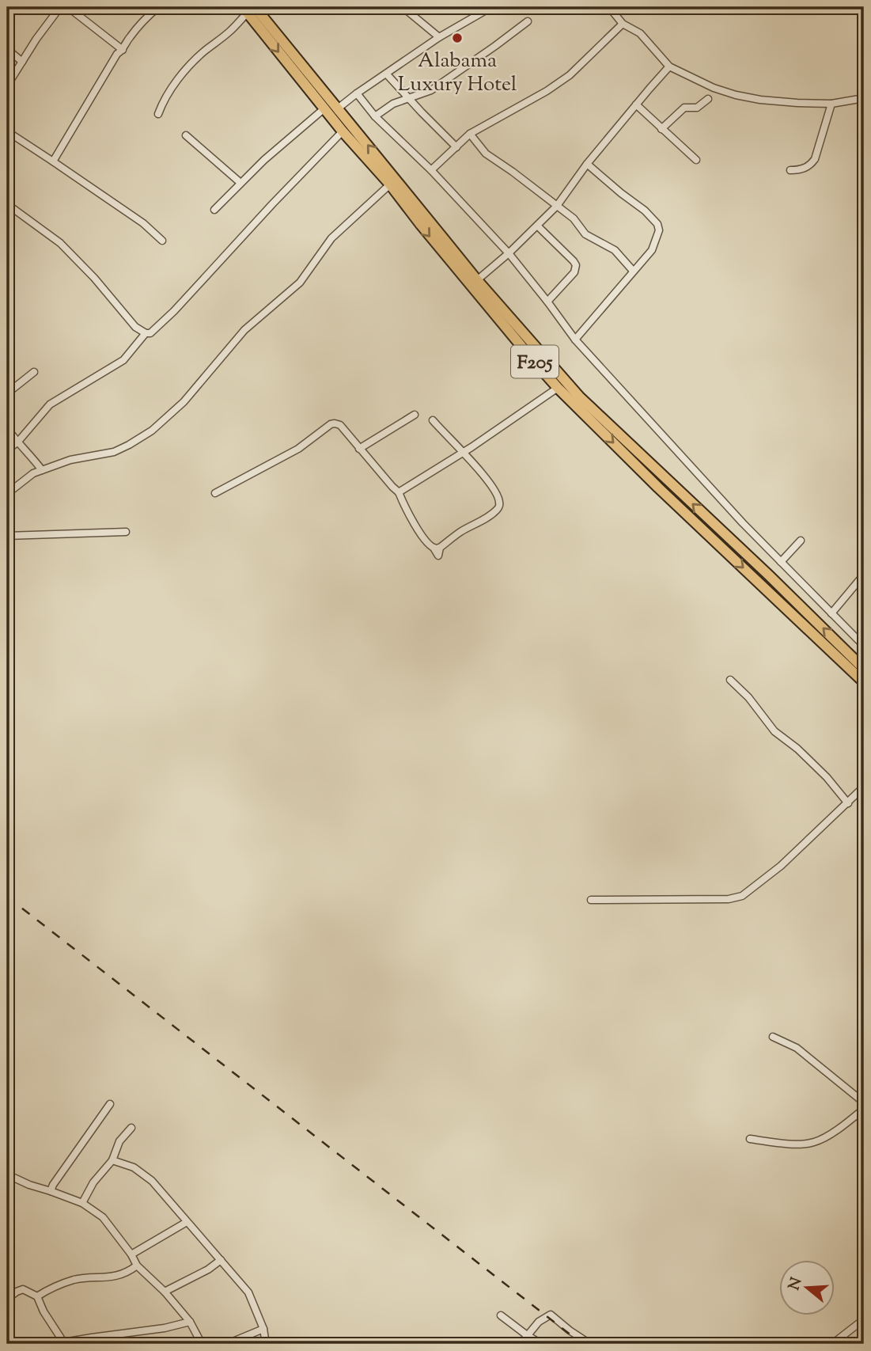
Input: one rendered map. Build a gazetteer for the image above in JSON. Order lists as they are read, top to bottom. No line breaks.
{"streets":{"main road":["F205"]},"places":["Alabama Luxury Hotel"],"north":"left"}
